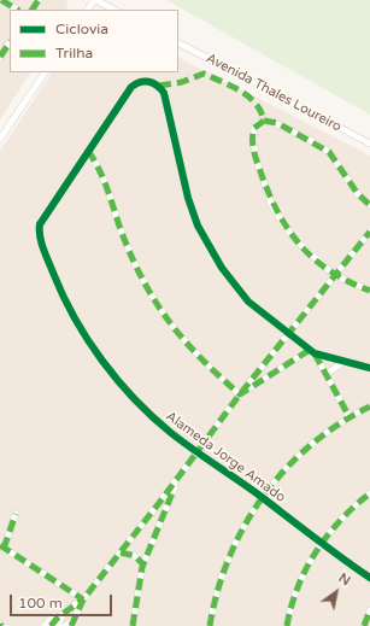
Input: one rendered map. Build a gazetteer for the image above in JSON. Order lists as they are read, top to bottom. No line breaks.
{"streets":{"street":["Avenida Thales Loureiro","Alameda Jorge Amado"]},"legend":["Ciclovia","Trilha"],"scale_bar":"100 m","north":"top right"}
